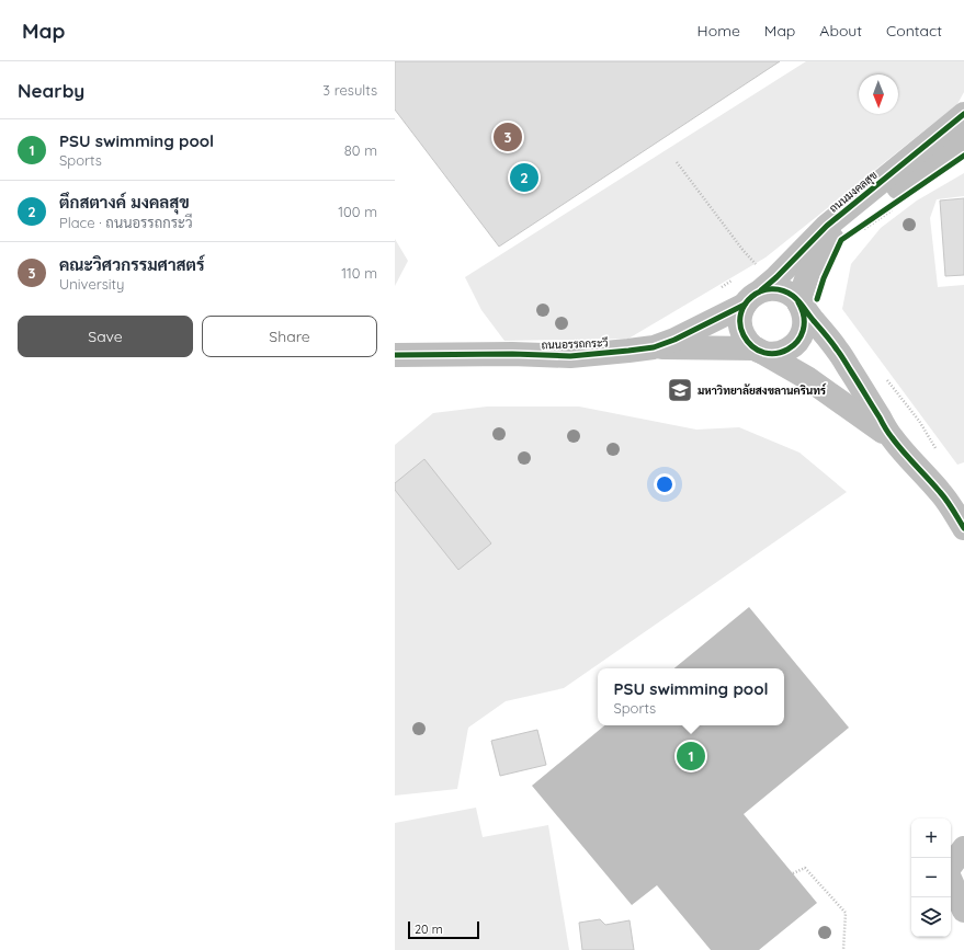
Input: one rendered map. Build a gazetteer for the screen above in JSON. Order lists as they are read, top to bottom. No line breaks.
{"streets":{"street":["ถนนมงคลสุข","ถนนอรรถกระวี"]},"crossings":[["ถนนมงคลสุข","ถนนอรรถกระวี"]],"places":{"school or university":["มหาวิทยาลัยสงขลานครินทร์"]},"scale_bar":"20 m","north":"bottom","page":{"header":"Map","nav":["Home","Map","About","Contact"],"heading":["Nearby","3 results"],"list":[{"mark":"1","name":"PSU swimming pool","note":"Sports","value":"80 m"},{"mark":"2","name":"ตึกสตางค์ มงคลสุข","note":"Place · ถนนอรรถกระวี","value":"100 m"},{"mark":"3","name":"คณะวิศวกรรมศาสตร์","note":"University","value":"110 m"}],"pins":["3","2","1"],"buttons":["Save","Share"],"popup":["PSU swimming pool","Sports"],"map_buttons":["+","−"],"scale":"20 m"}}
